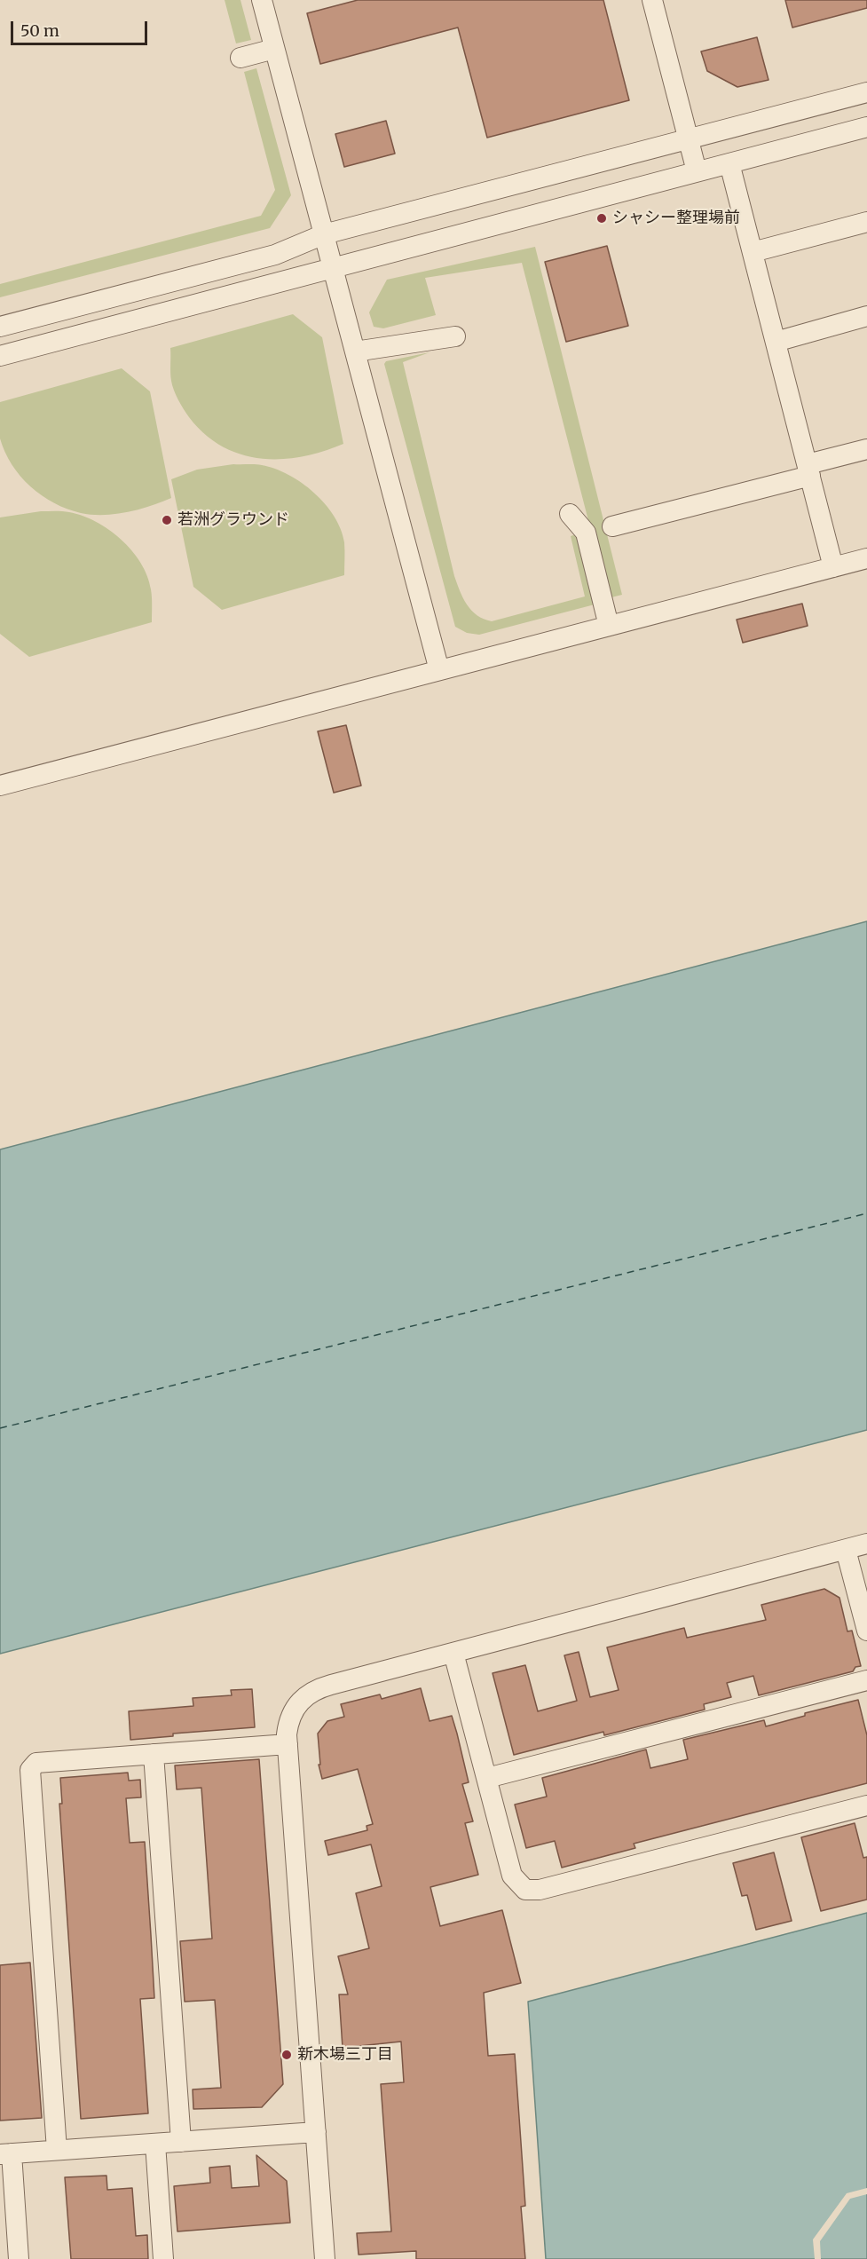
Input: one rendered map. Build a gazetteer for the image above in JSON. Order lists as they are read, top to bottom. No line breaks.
{"places":["シャシー整理場前","若洲グラウンド","新木場三丁目"],"scale_bar":"50 m"}
